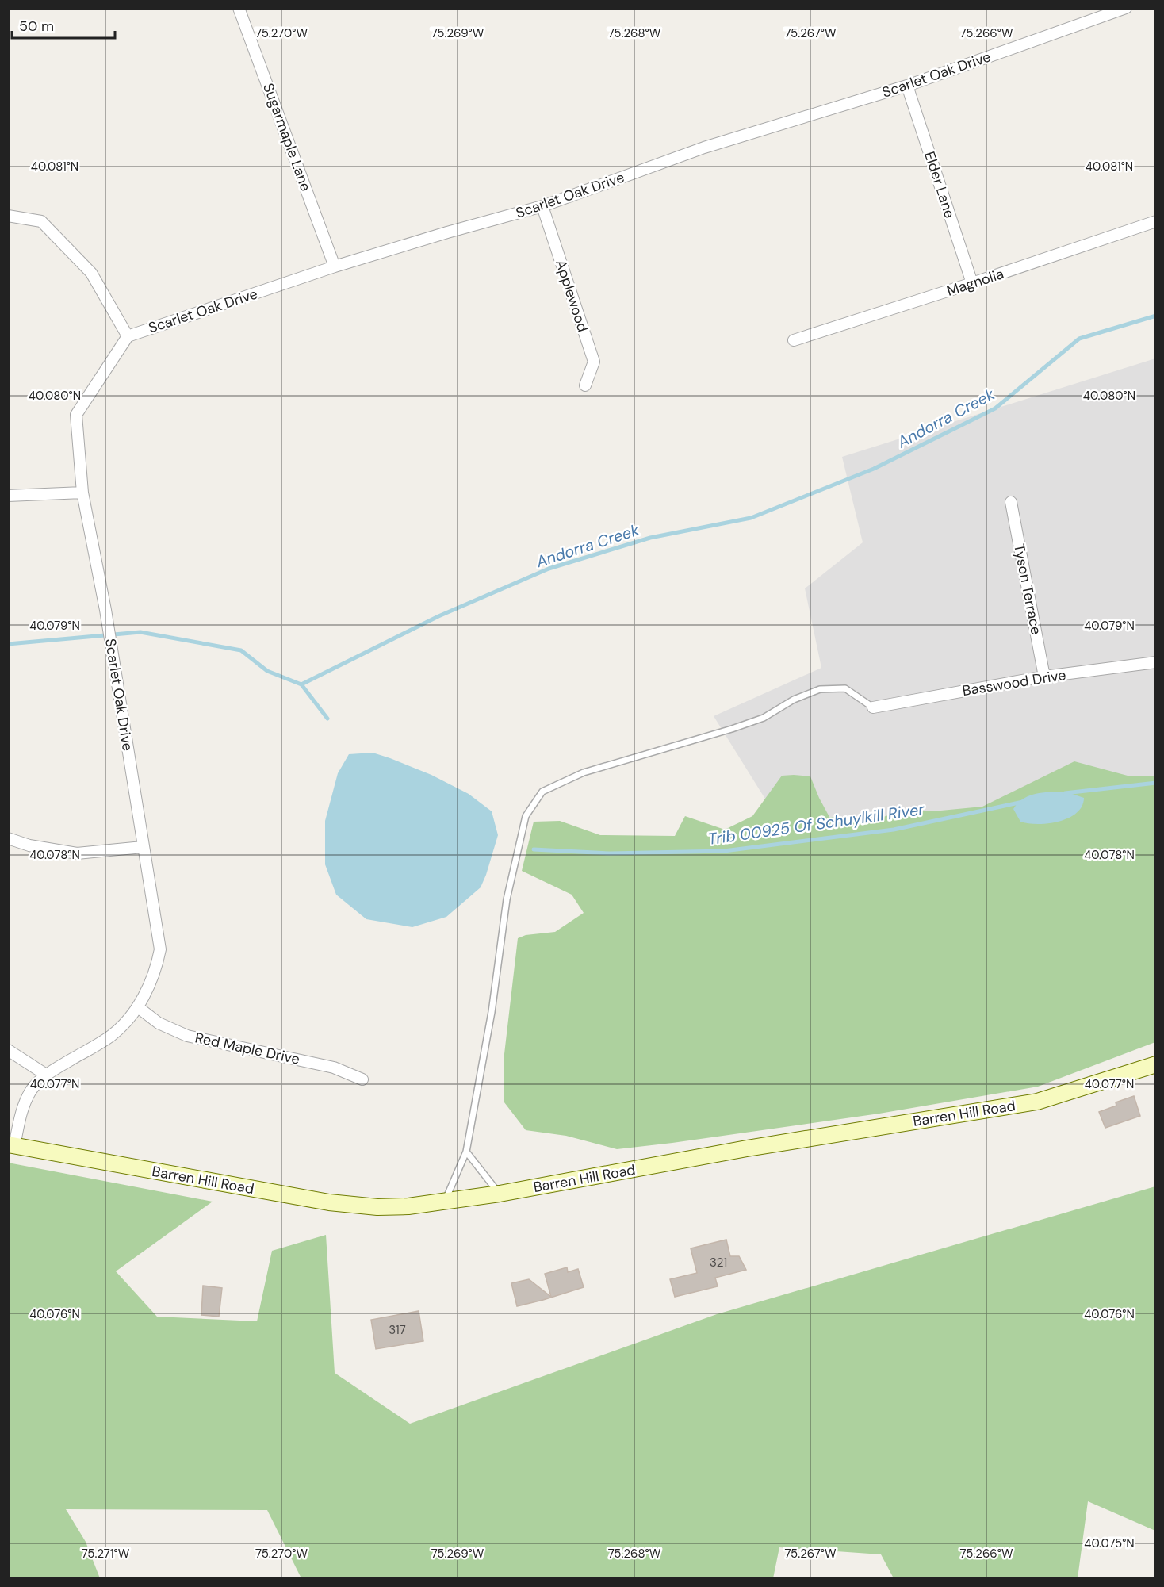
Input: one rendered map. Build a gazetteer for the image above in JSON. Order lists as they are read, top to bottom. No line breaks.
{"streets":{"street":["Scarlet Oak Drive","Sugarmaple Lane","Elder Lane","Magnolia","Applewood","Tyson Terrace","Basswood Drive","Red Maple Drive","Barren Hill Road"]},"crossings":[["Scarlet Oak Drive","Sugarmaple Lane"],["Scarlet Oak Drive","Elder Lane"],["Scarlet Oak Drive","Applewood"],["Scarlet Oak Drive","Red Maple Drive"],["Scarlet Oak Drive","Barren Hill Road"],["Elder Lane","Magnolia"],["Tyson Terrace","Basswood Drive"]],"water":["Andorra Creek","Trib 00925 Of Schuylkill River"],"house_numbers":["321","317"],"scale_bar":"50 m","coordinates":["75.270°W","75.269°W","75.268°W","75.267°W","75.266°W","40.081°N","40.080°N","40.079°N","40.078°N","40.077°N","40.076°N","40.075°N","75.271°W"]}
